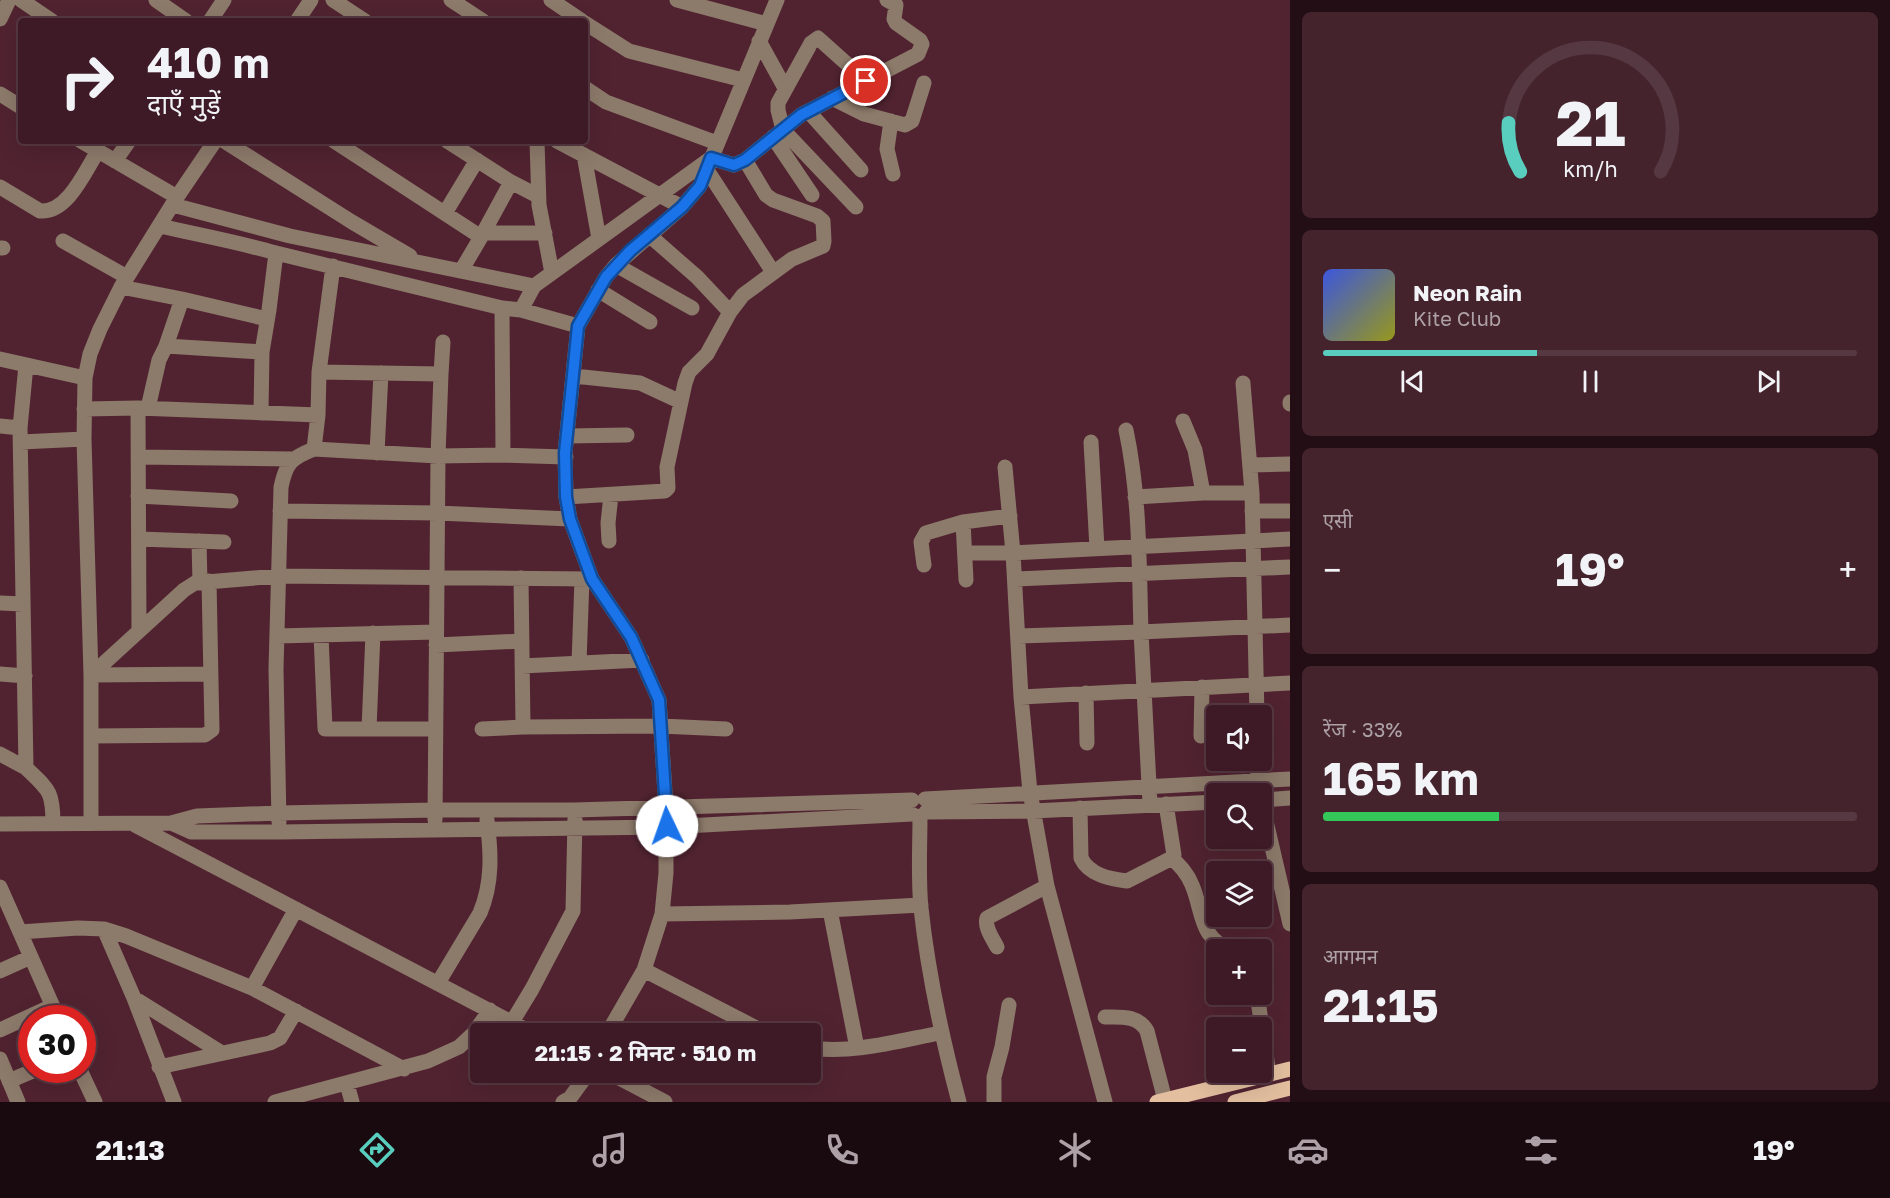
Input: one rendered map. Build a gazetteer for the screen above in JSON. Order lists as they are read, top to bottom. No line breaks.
{"page":{"turn":["410 m","दाएँ मुड़ें"],"song":["Neon Rain","Kite Club"],"tile":["एसी",["रेंज · 33%","165 km"],["आगमन","21:15"]],"heat":["−","19°","+"],"map_buttons":["+","−"],"limit":"30","trip":"21:15 · 2 मिनट · 510 m","tabs":["21:13","19°"],"gauge":["21","km/h"]}}
